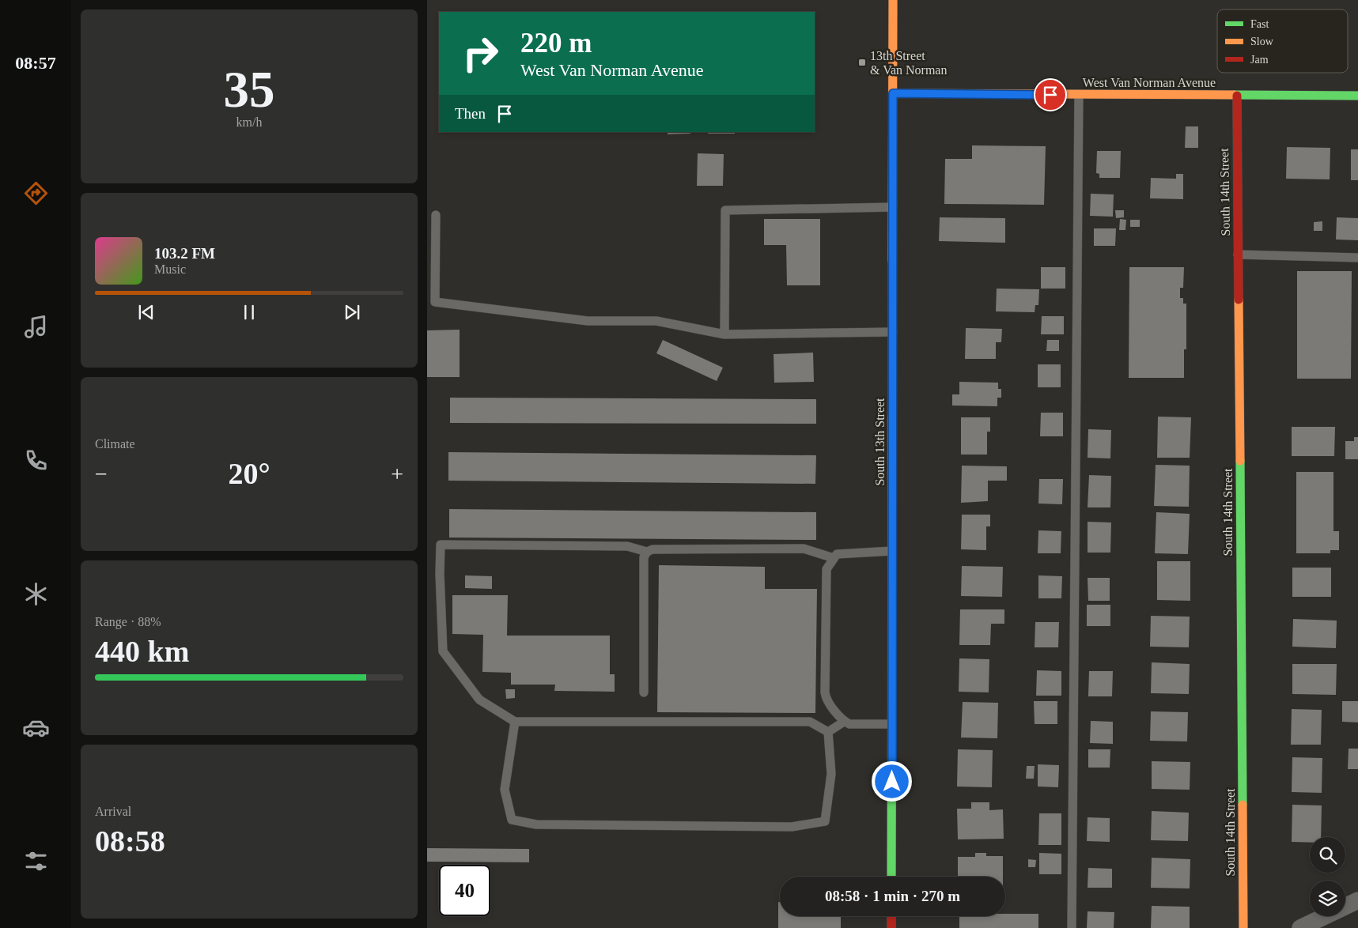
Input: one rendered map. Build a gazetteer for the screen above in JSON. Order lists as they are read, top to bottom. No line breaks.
{"streets":{"street":["West Van Norman Avenue","South 14th Street","South 13th Street"]},"crossings":[["West Van Norman Avenue","South 14th Street"],["West Van Norman Avenue","South 13th Street"]],"places":{"transit":["13th Street & Van Norman"]},"legend":["Fast","Slow","Jam"],"page":{"tabs":"08:57","tile":[["35","km/h"],"Climate",["Range · 88%","440 km"],["Arrival","08:58"]],"turn":["220 m","West Van Norman Avenue"],"then":"Then","song":["103.2 FM","Music"],"heat":["−","20°","+"],"limit":"40","trip":"08:58 · 1 min · 270 m"}}
